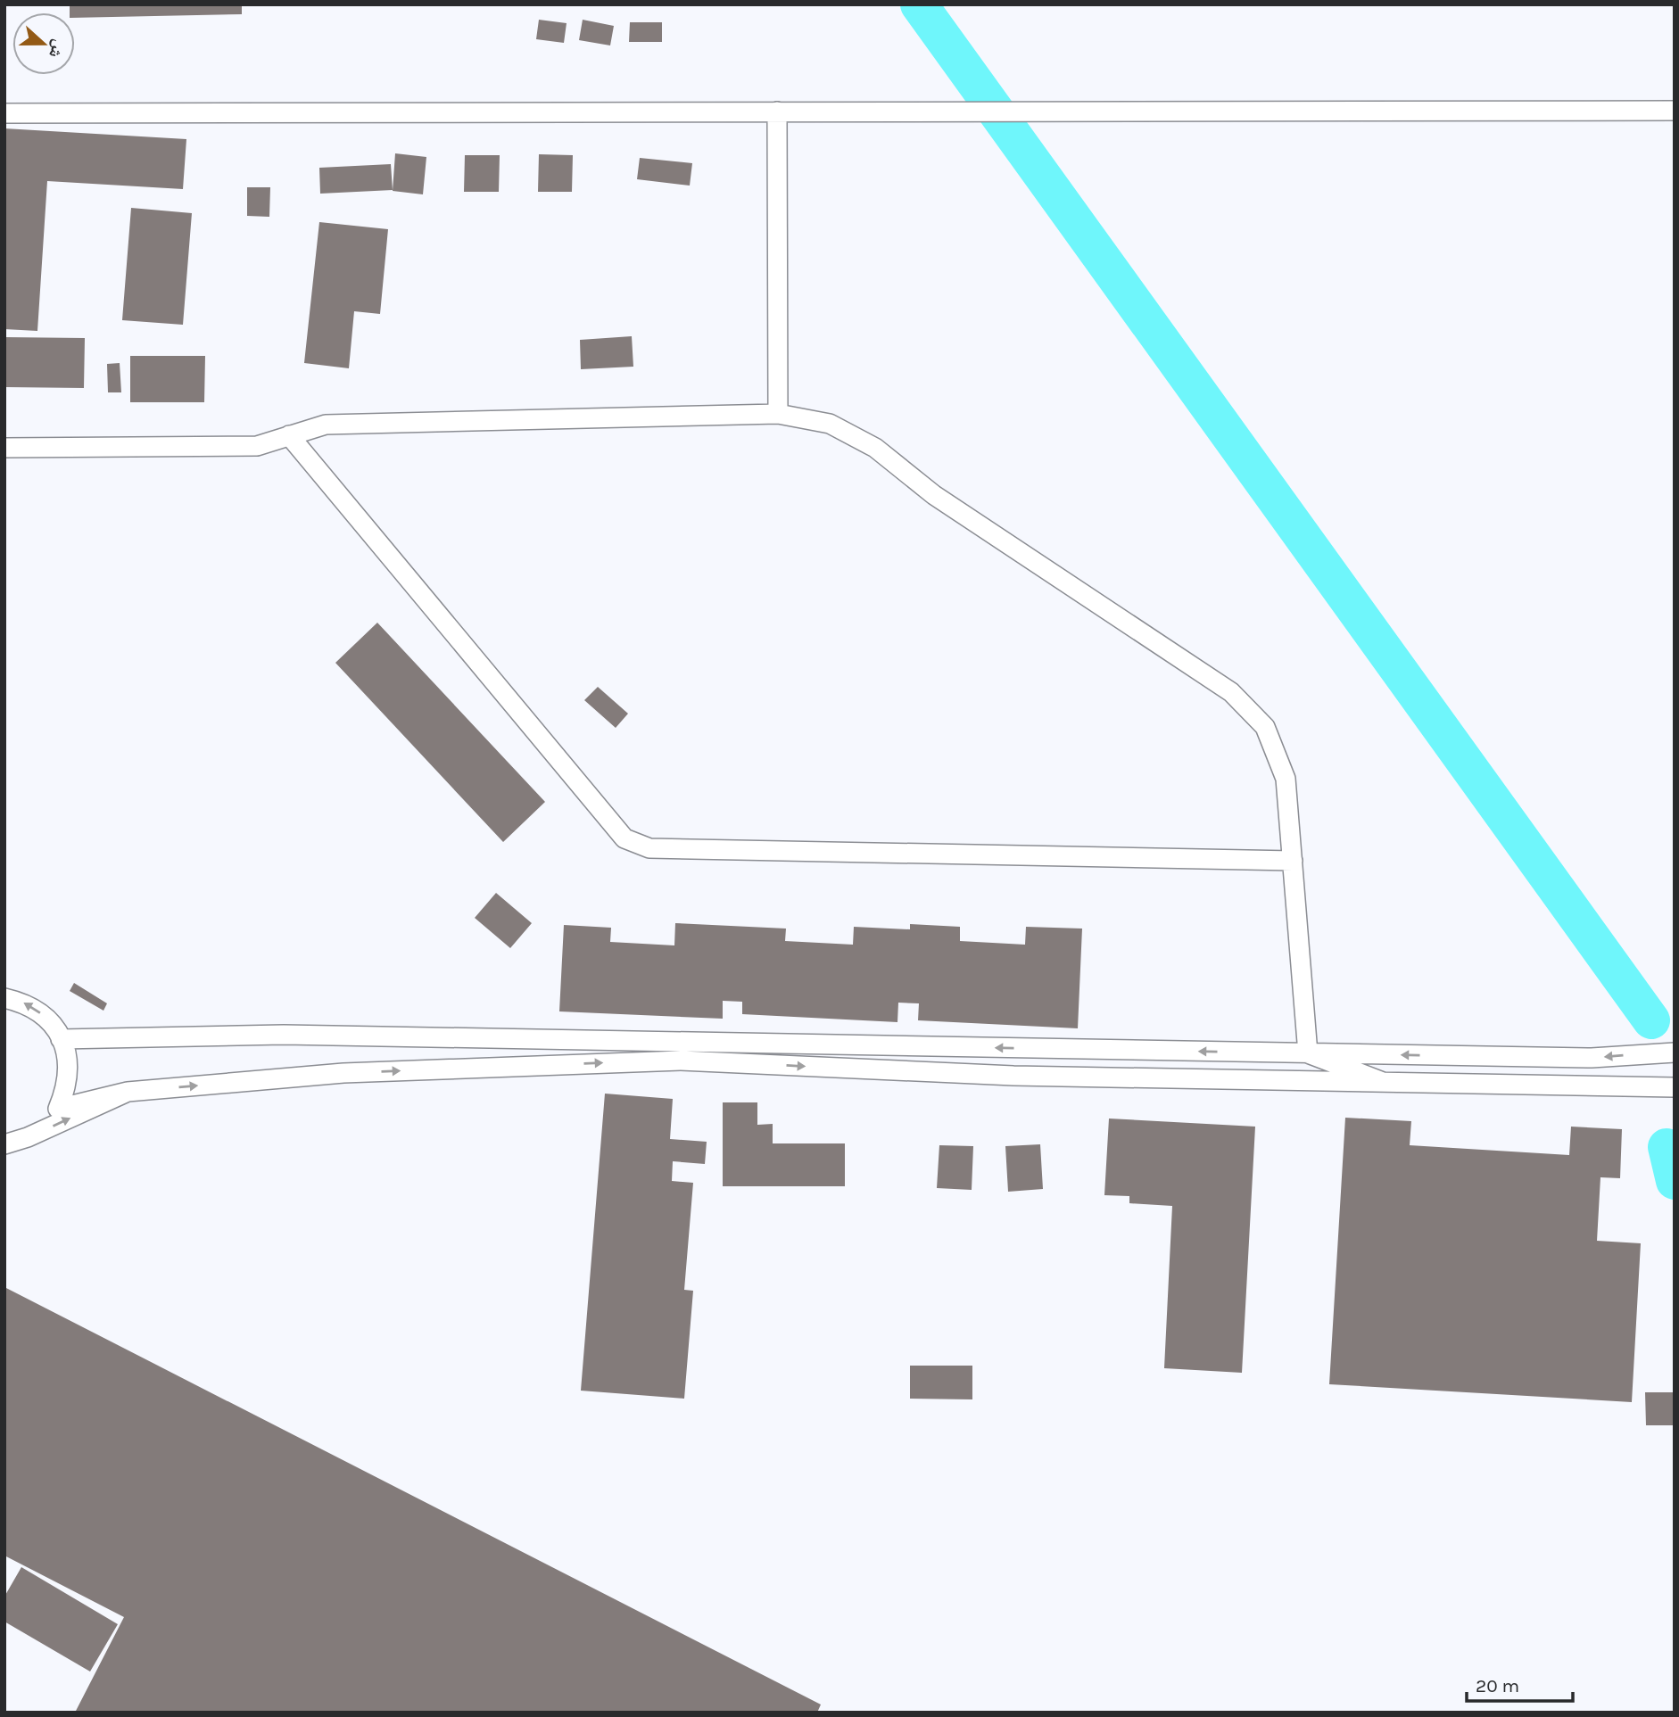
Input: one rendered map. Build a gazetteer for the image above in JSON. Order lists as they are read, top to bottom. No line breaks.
{"scale_bar":"20 m","north":"right"}
